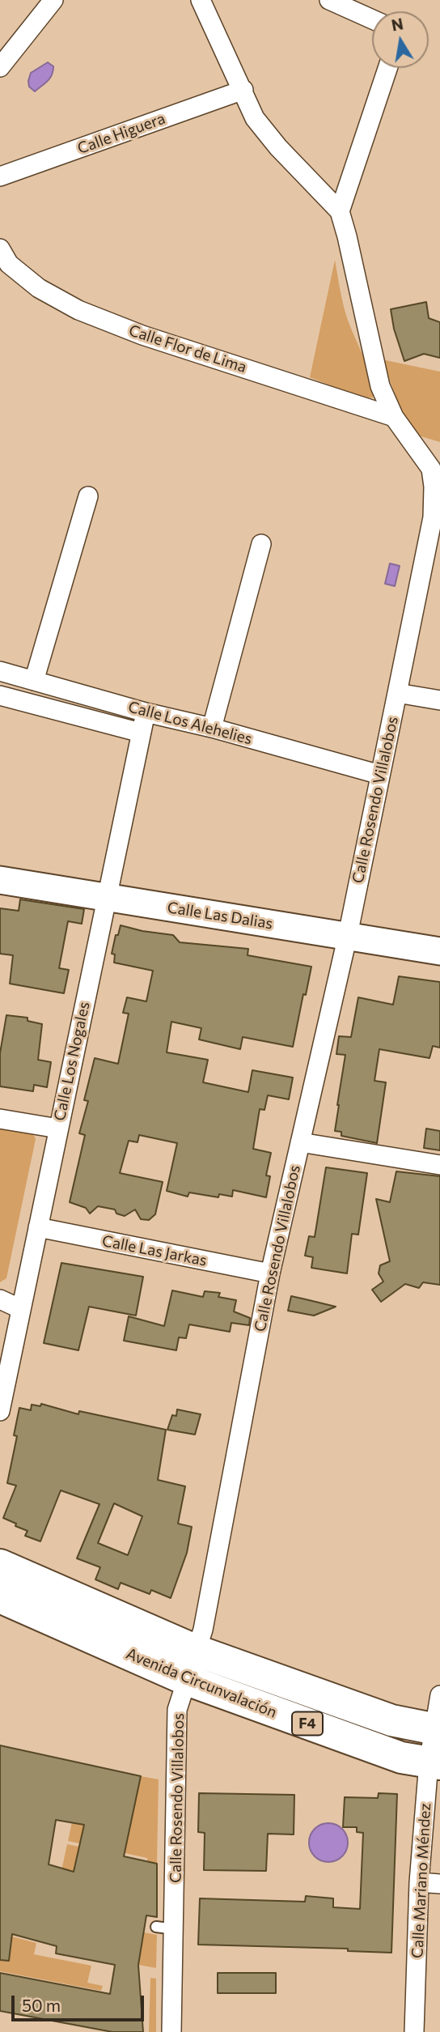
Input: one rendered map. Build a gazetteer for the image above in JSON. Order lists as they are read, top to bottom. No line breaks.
{"streets":{"highway":["Avenida Circunvalación","F4"],"street":["Calle Higuera","Calle Flor de Lima","Calle Los Alehelies","Calle Rosendo Villalobos","Calle Las Dalias","Calle Los Nogales","Calle Las Jarkas","Calle Mariano Méndez"]},"crossings":[["Calle Los Alehelies","Calle Rosendo Villalobos"],["Calle Los Alehelies","Calle Los Nogales"],["Calle Rosendo Villalobos","Calle Las Dalias"],["Calle Rosendo Villalobos","Calle Las Jarkas"],["Calle Rosendo Villalobos","Avenida Circunvalación"],["Calle Las Dalias","Calle Los Nogales"],["Calle Los Nogales","Calle Las Jarkas"],["Avenida Circunvalación","Calle Mariano Méndez"]],"scale_bar":"50 m","north":"top"}
